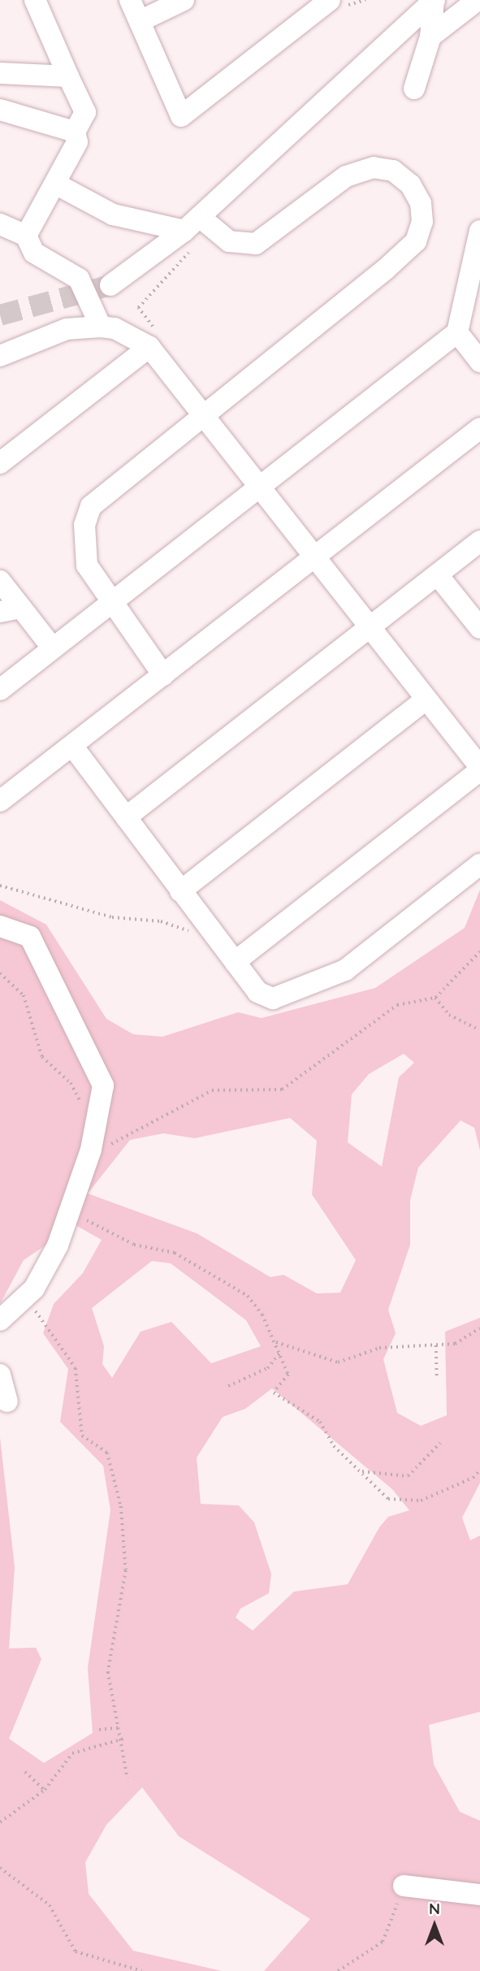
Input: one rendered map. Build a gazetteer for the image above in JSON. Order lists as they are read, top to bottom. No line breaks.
{"north":"top"}
